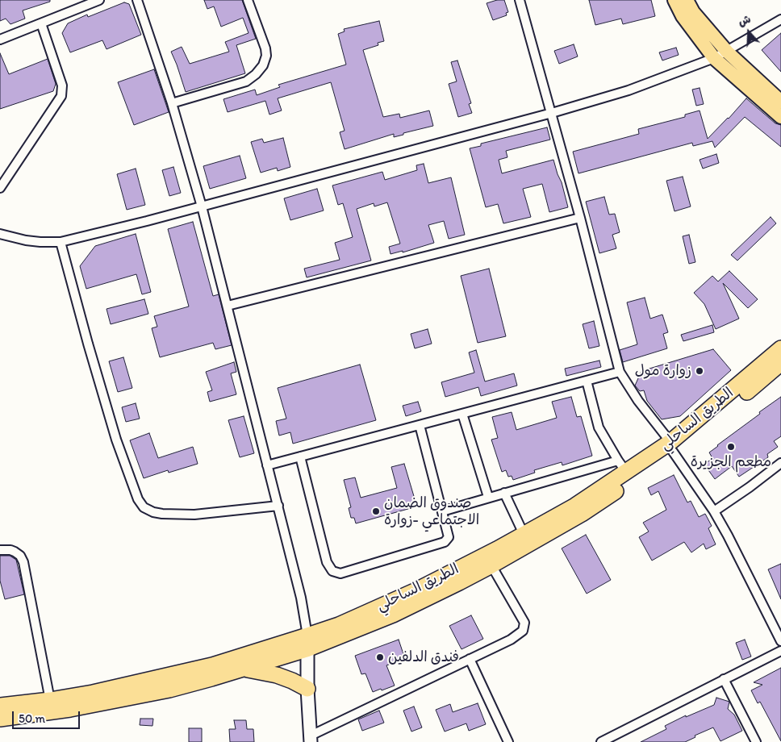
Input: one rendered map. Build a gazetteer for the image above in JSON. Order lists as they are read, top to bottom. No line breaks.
{"streets":{"highway":["الطريق الساحلي"]},"places":["زوارة مول","مطعم الجزيرة","صندوق الضمان الاجتماعي -زوارة","فندق الدلفين"],"scale_bar":"50 m","north":"top"}
